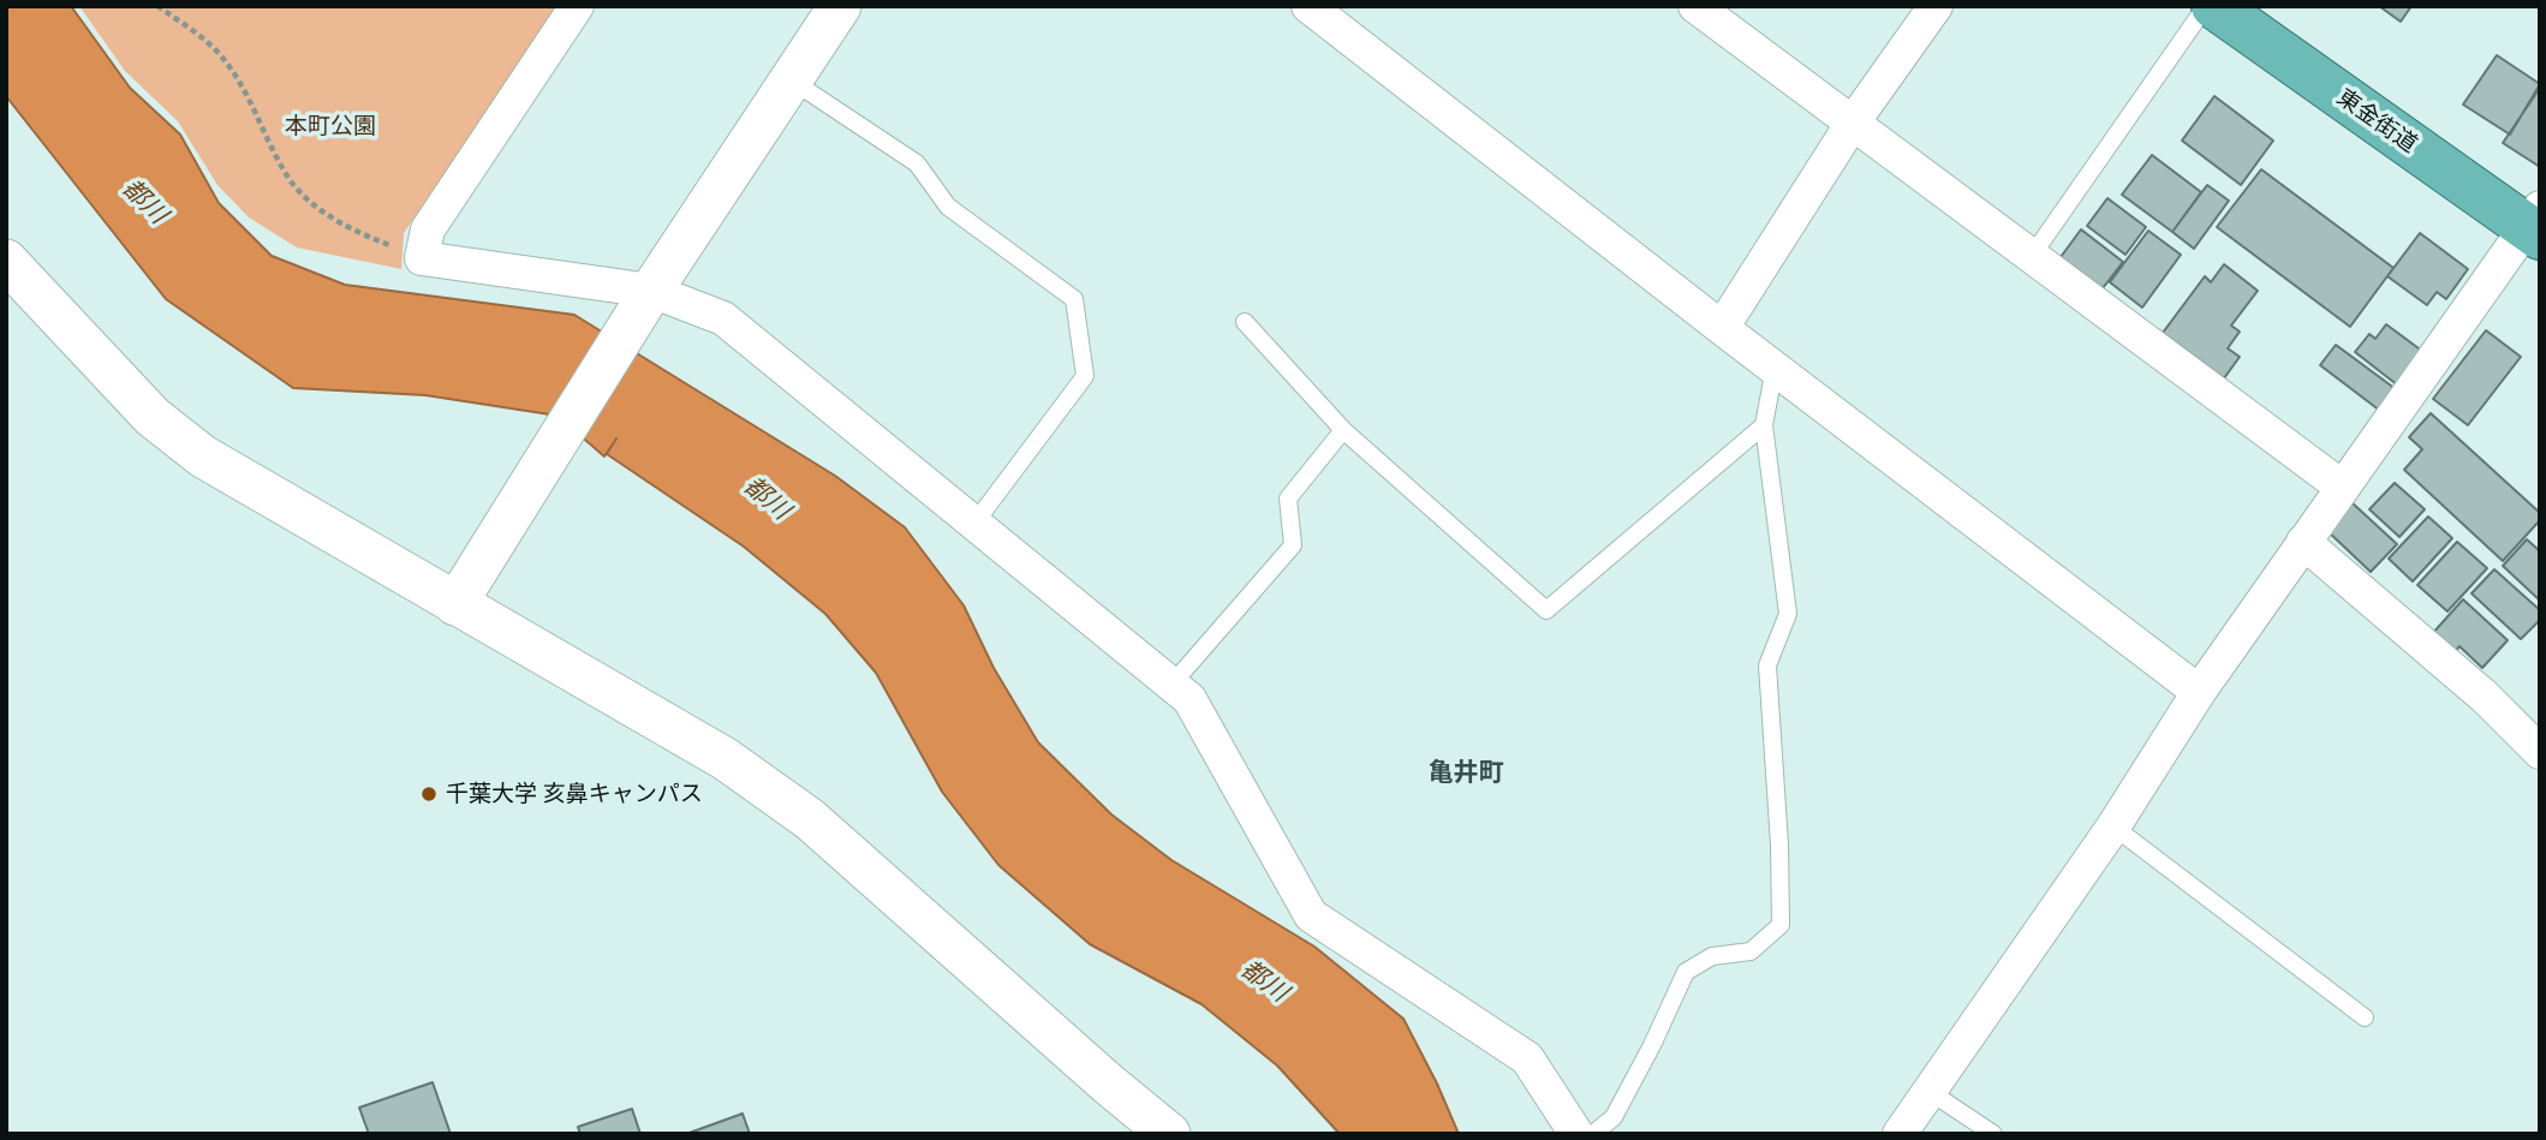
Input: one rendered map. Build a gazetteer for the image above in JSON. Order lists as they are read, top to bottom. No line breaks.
{"streets":{"highway":["東金街道"]},"districts":["亀井町"],"water":["都川"],"parks":["本町公園"],"places":["千葉大学 亥鼻キャンパス"]}
